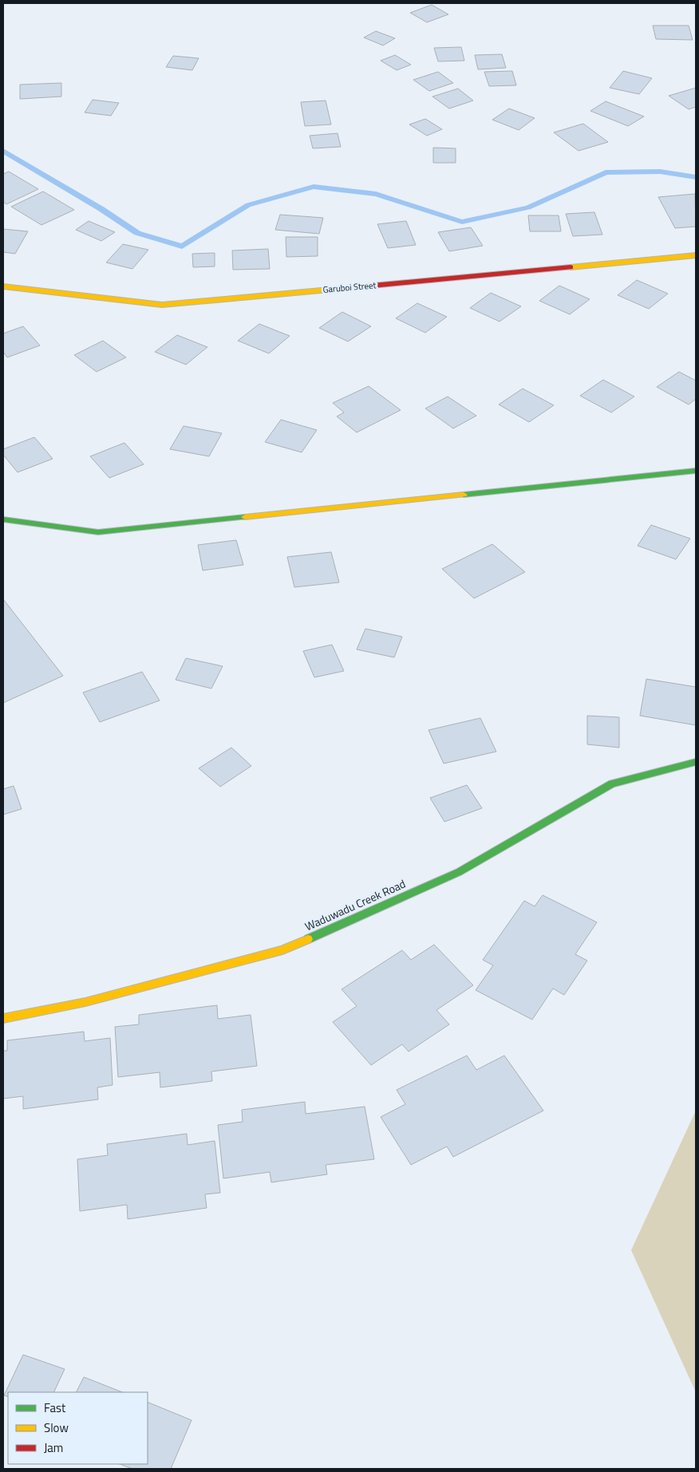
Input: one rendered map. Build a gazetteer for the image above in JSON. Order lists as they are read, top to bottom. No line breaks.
{"streets":{"street":["Garuboi Street","Waduwadu Creek Road"]},"legend":["Fast","Slow","Jam"]}
